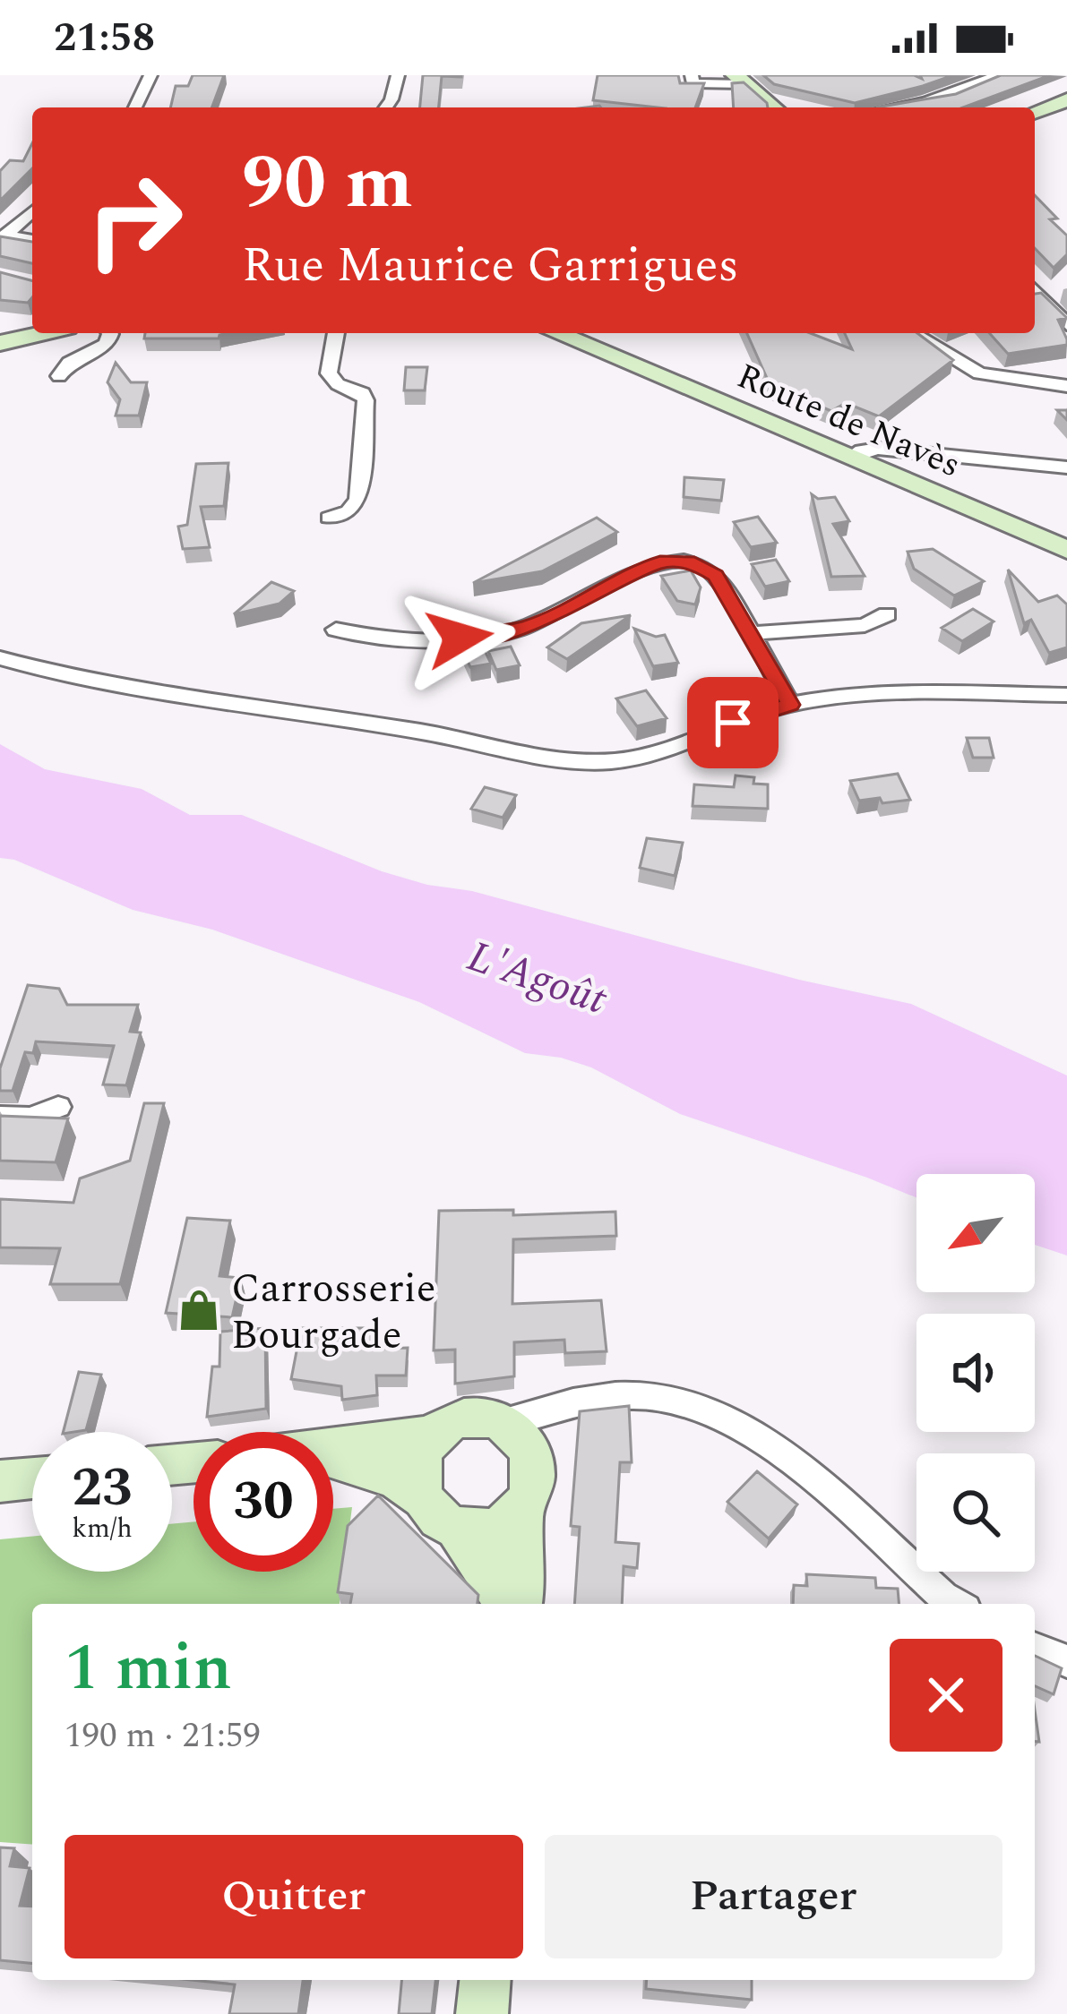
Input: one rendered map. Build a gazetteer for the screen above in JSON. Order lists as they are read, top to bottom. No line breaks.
{"streets":{"main road":["Route de Navès"]},"water":["L'Agoût"],"places":{"shop":["Carrosserie Bourgade"]},"north":"bottom left","page":{"status":"21:58","turn":["90 m","Rue Maurice Garrigues"],"speed":"23 km/h","limit":"30","heading":["1 min","190 m · 21:59"],"buttons":["Quitter","Partager"]}}
